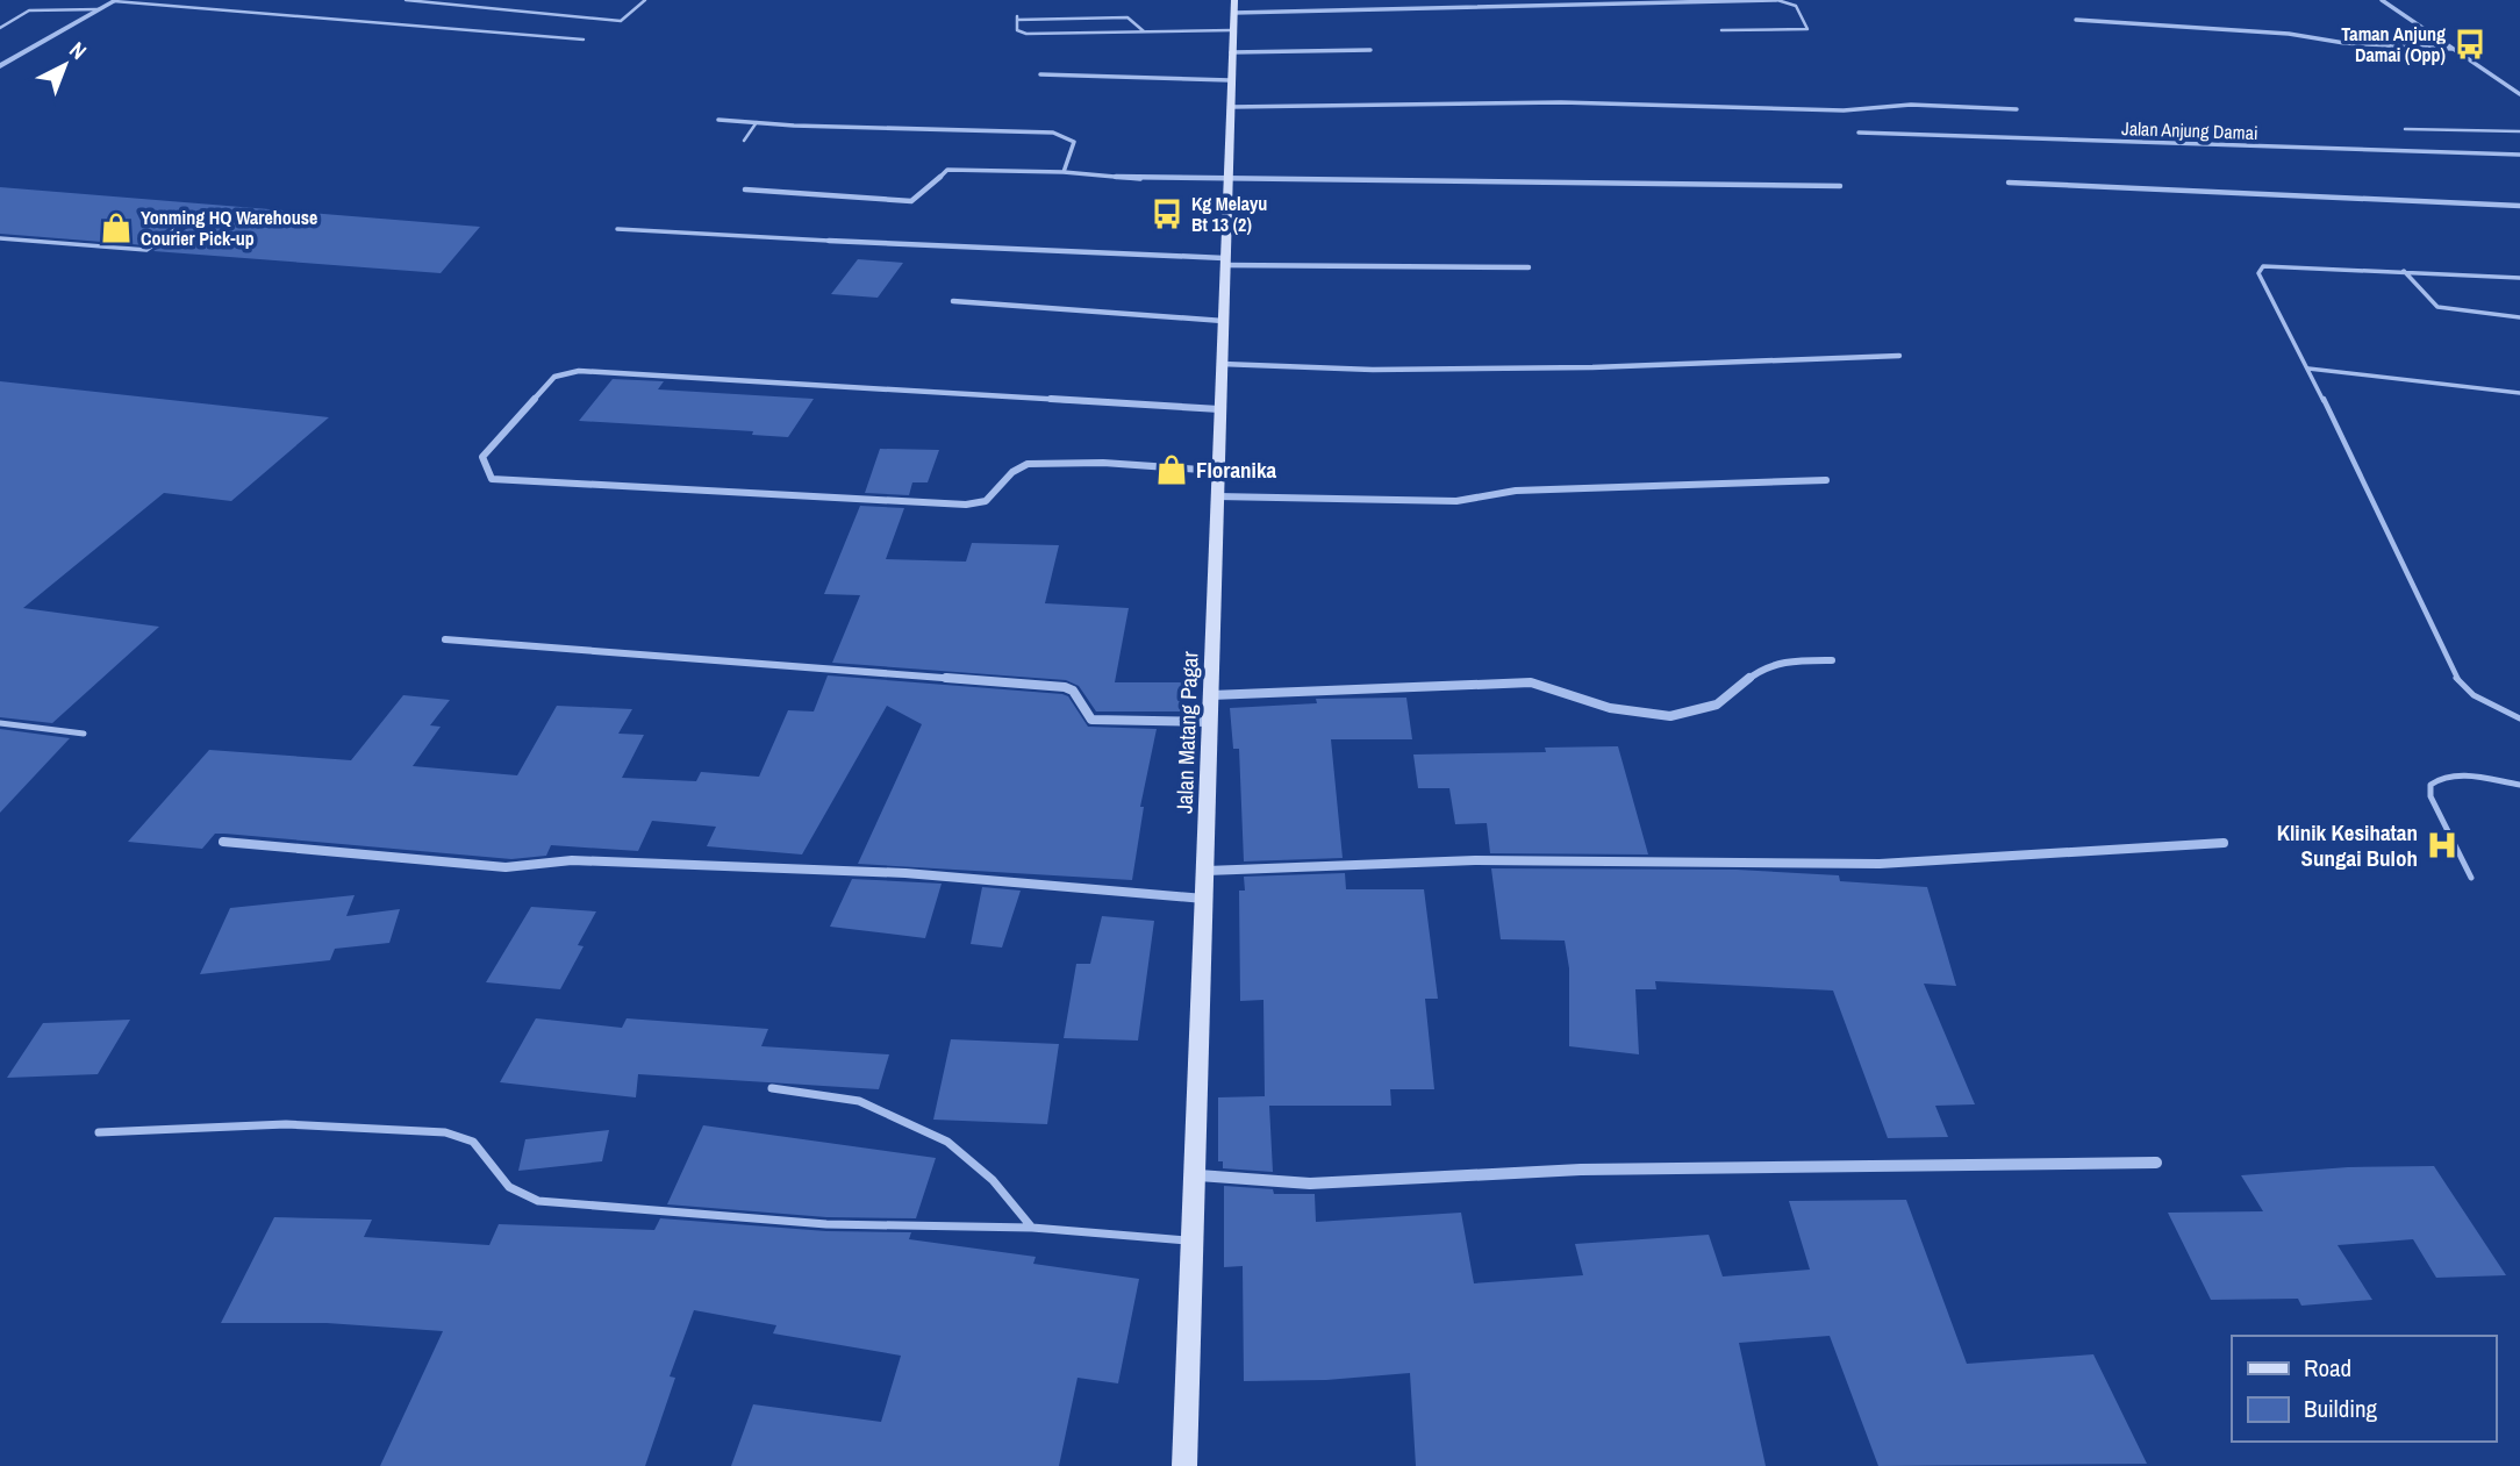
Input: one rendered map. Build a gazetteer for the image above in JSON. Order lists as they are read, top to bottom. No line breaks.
{"streets":{"main road":["Jalan Matang Pagar"],"street":["Jalan Anjung Damai"]},"places":{"bus stop":["Taman Anjung Damai (Opp)","Kg Melayu Bt 13 (2)"],"shop":["Yonming HQ Warehouse Courier Pick-up","Floranika"],"hospital":["Klinik Kesihatan Sungai Buloh"]},"legend":["Road","Building"],"north":"top right"}
